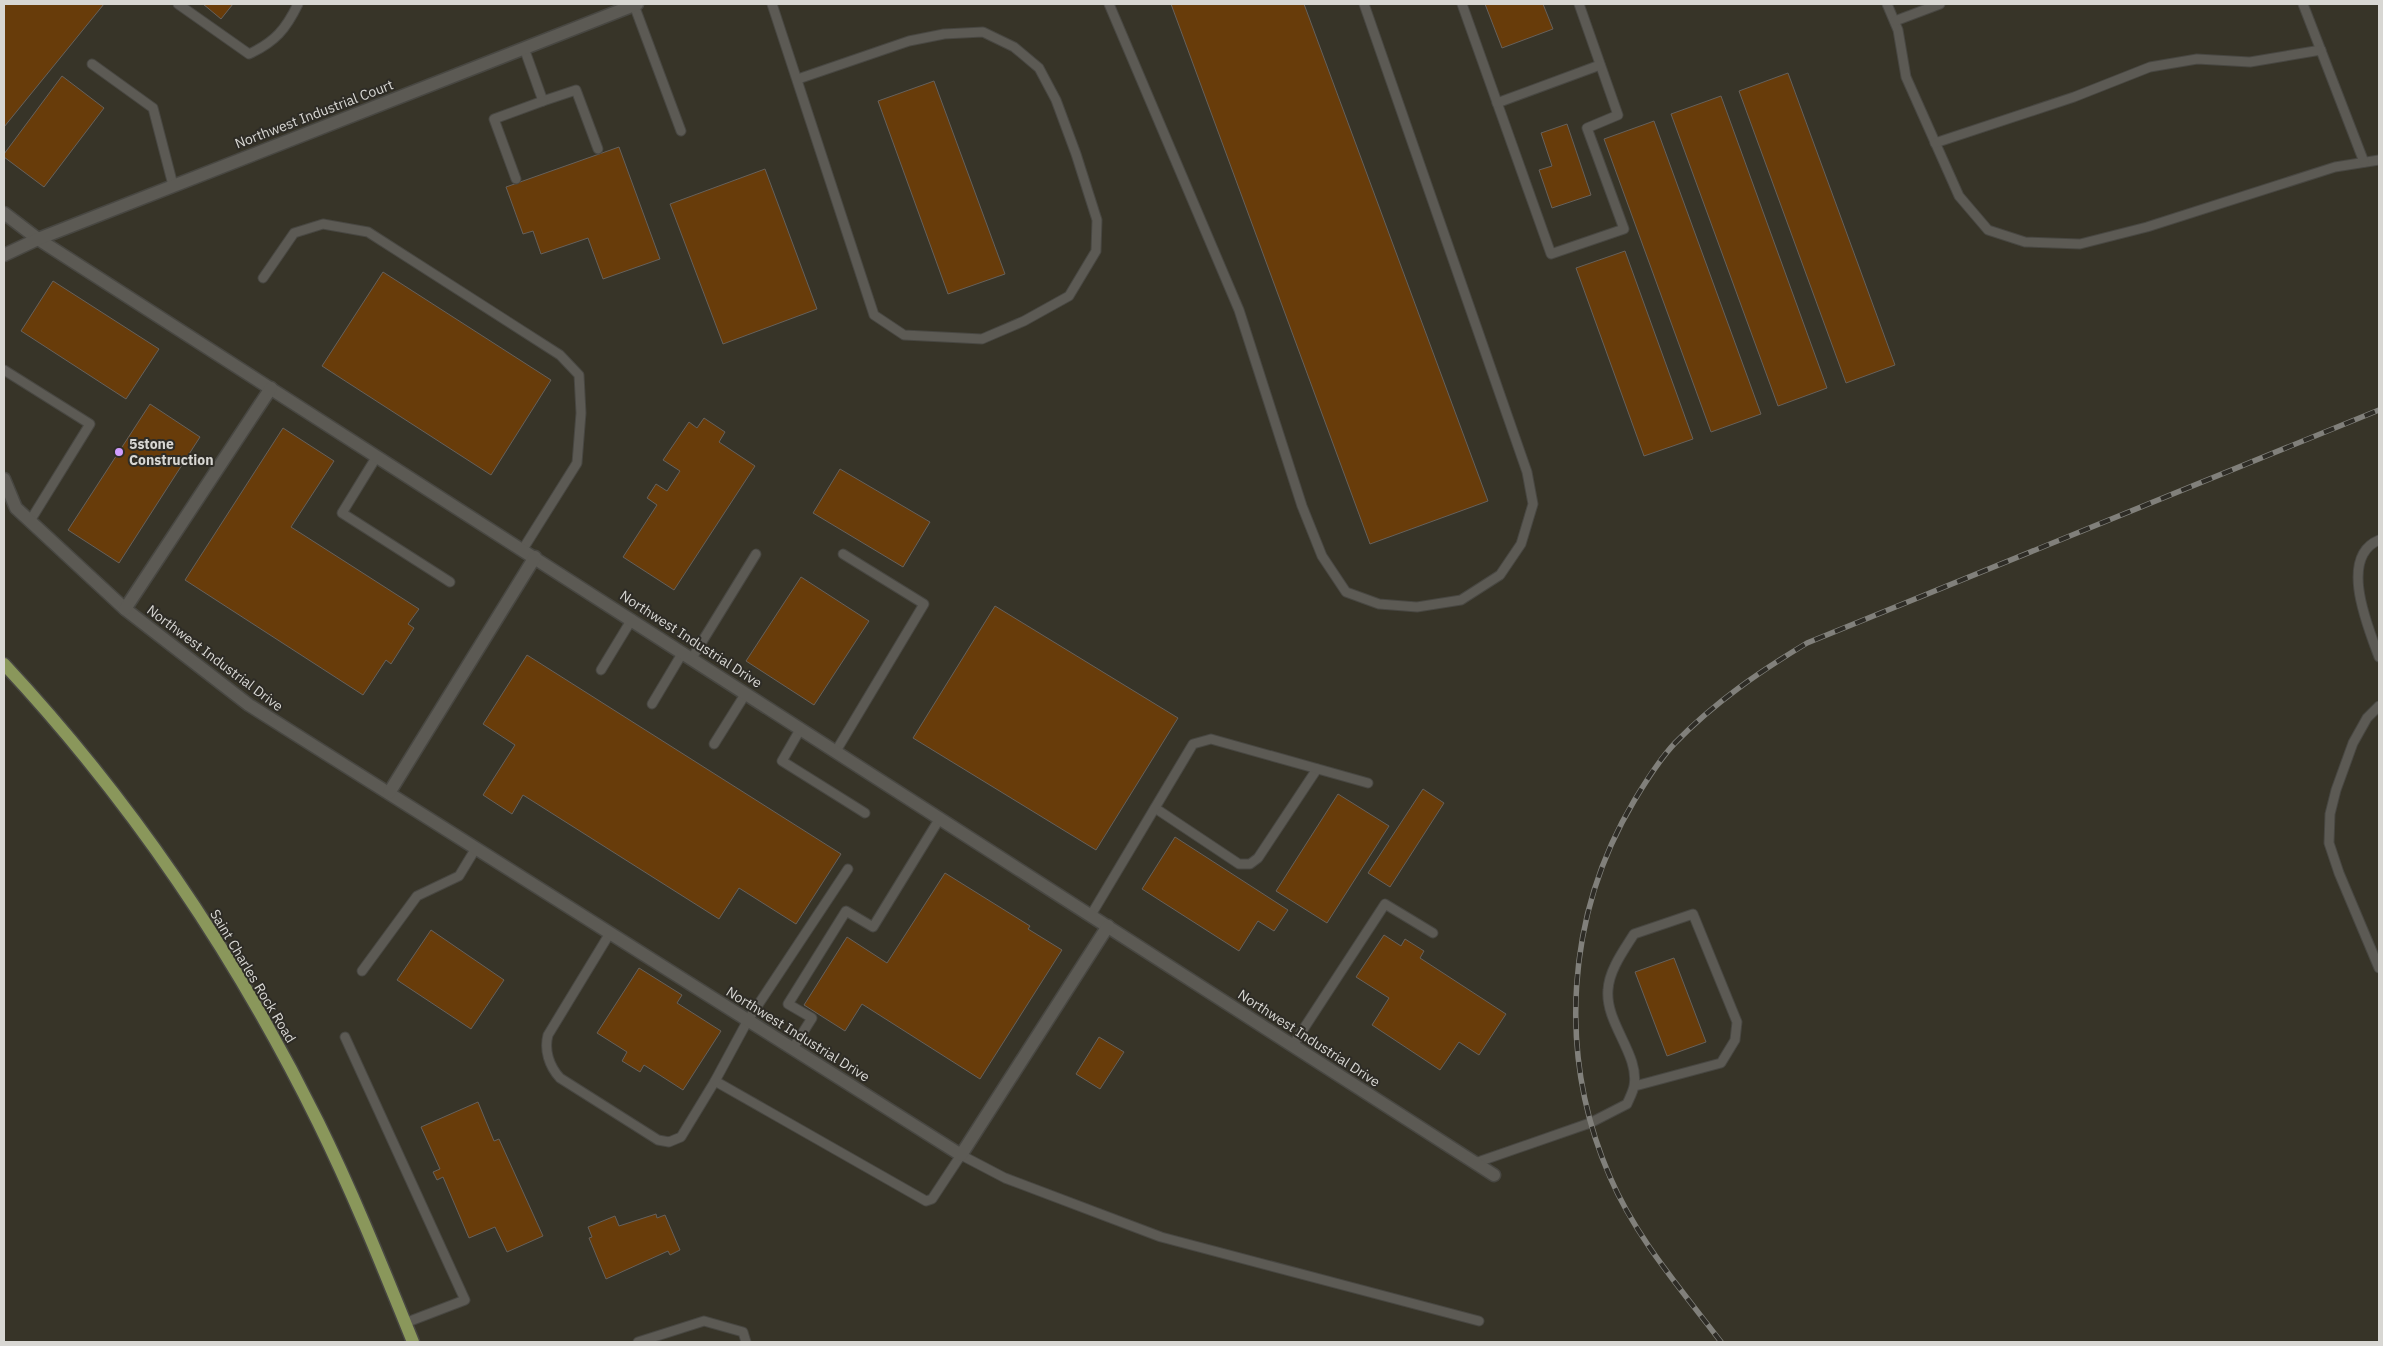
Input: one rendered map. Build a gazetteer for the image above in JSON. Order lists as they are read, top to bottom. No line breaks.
{"streets":{"main road":["Saint Charles Rock Road"],"street":["Northwest Industrial Court","Northwest Industrial Drive"]},"crossings":[["Northwest Industrial Court","Northwest Industrial Drive"]],"places":["5stone Construction"]}
